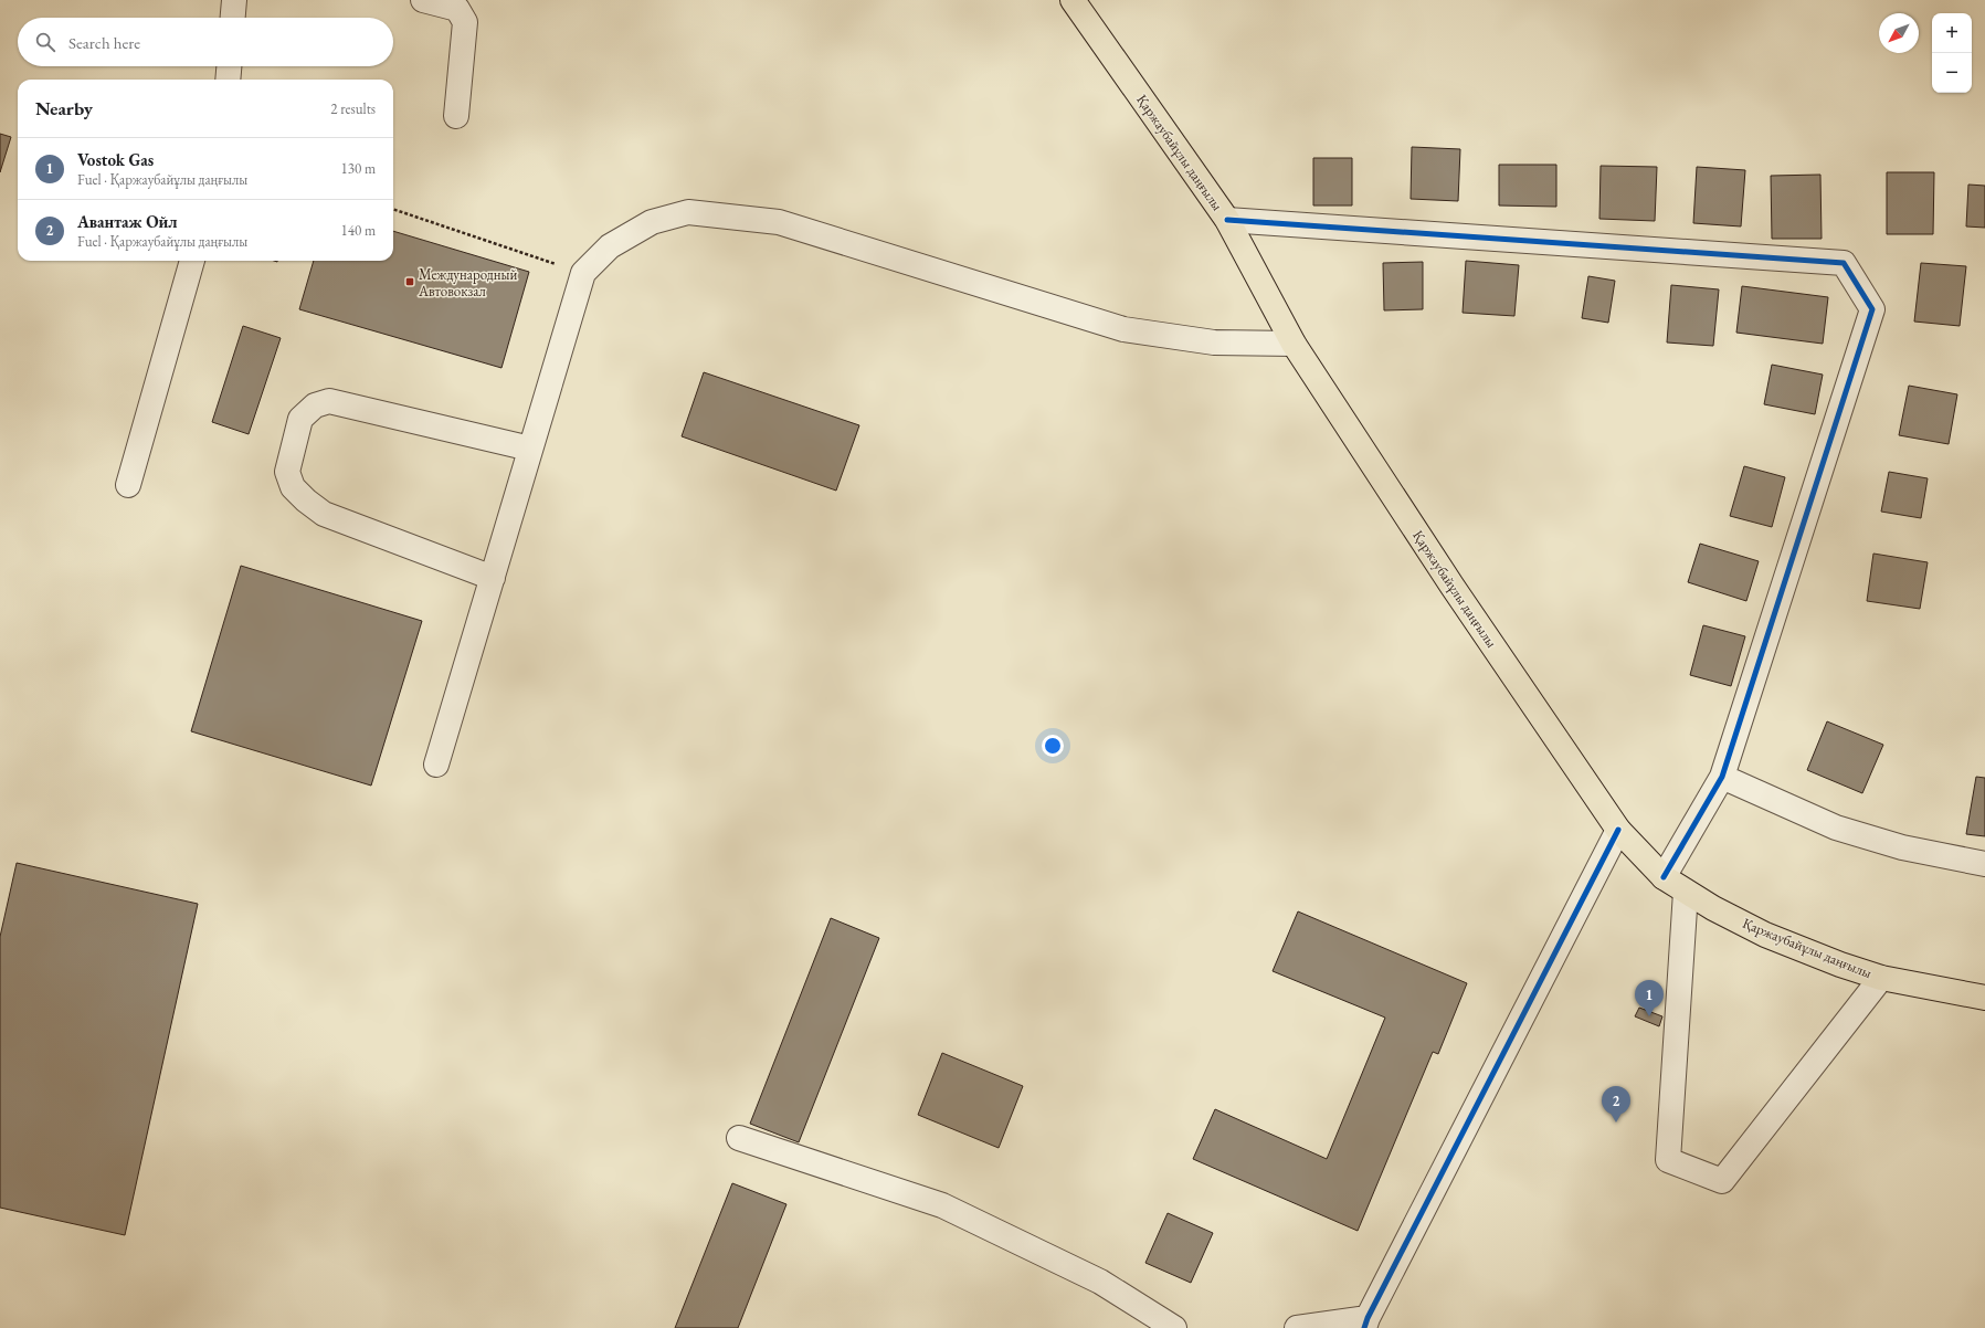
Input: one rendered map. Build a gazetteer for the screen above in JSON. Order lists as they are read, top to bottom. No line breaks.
{"streets":{"highway":["Қаржаубайұлы даңғылы"]},"places":{"transit":["Международный Автовокзал"]},"north":"bottom left","page":{"map_buttons":["+","−"],"search":"Search here","heading":["Nearby","2 results"],"list":[{"mark":"1","name":"Vostok Gas","note":"Fuel · Қаржаубайұлы даңғылы","value":"130 m"},{"mark":"2","name":"Авантаж Ойл","note":"Fuel · Қаржаубайұлы даңғылы","value":"140 m"}],"pins":["1","2"]}}
